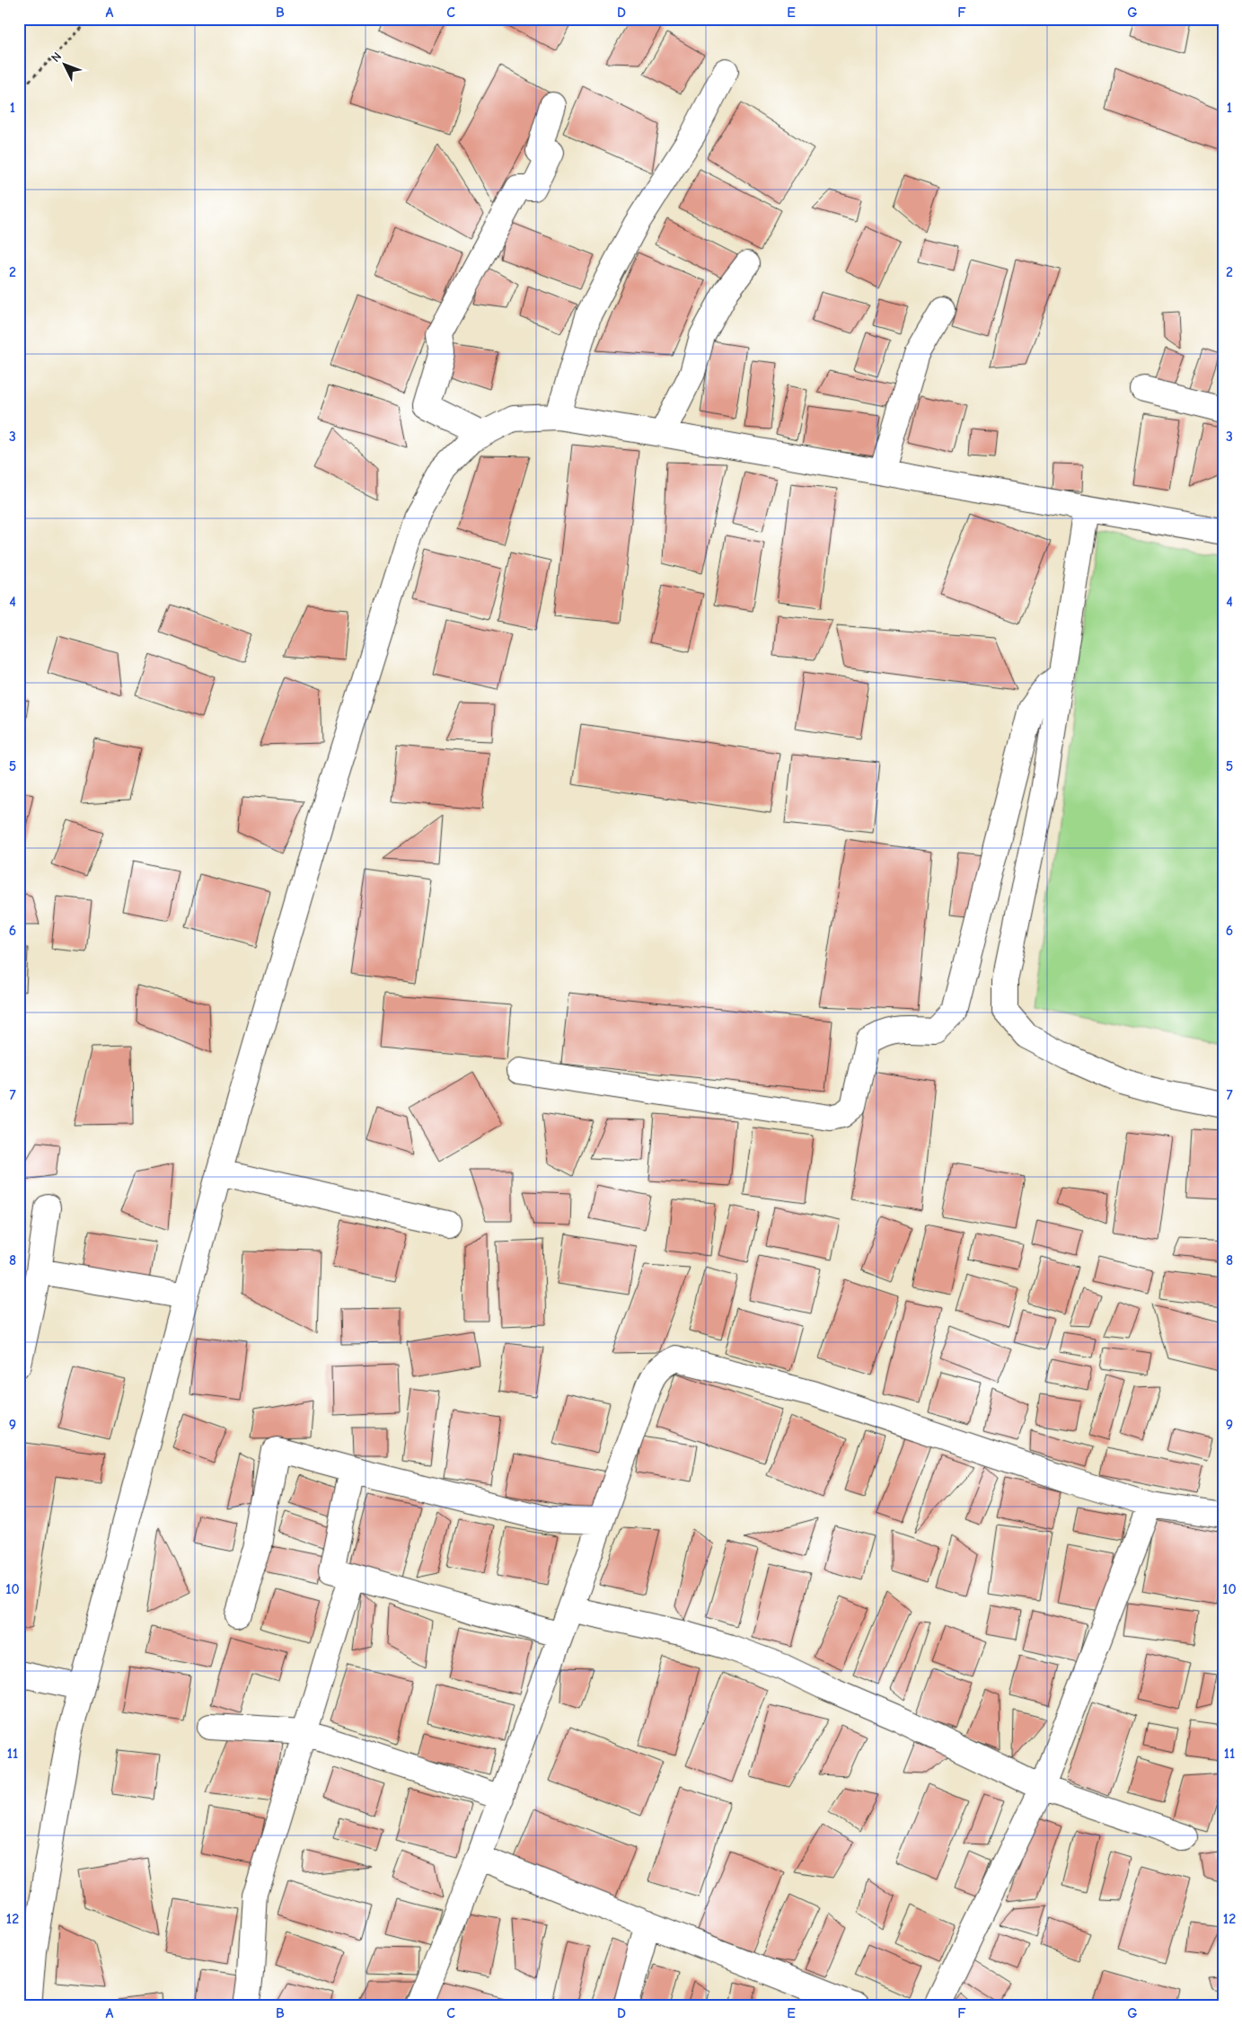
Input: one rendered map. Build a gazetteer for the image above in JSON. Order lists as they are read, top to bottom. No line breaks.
{"north":"top left","grid":{"columns":["A","B","C","D","E","F","G"],"rows":["1","2","3","4","5","6","7","8","9","10","11","12"]}}
